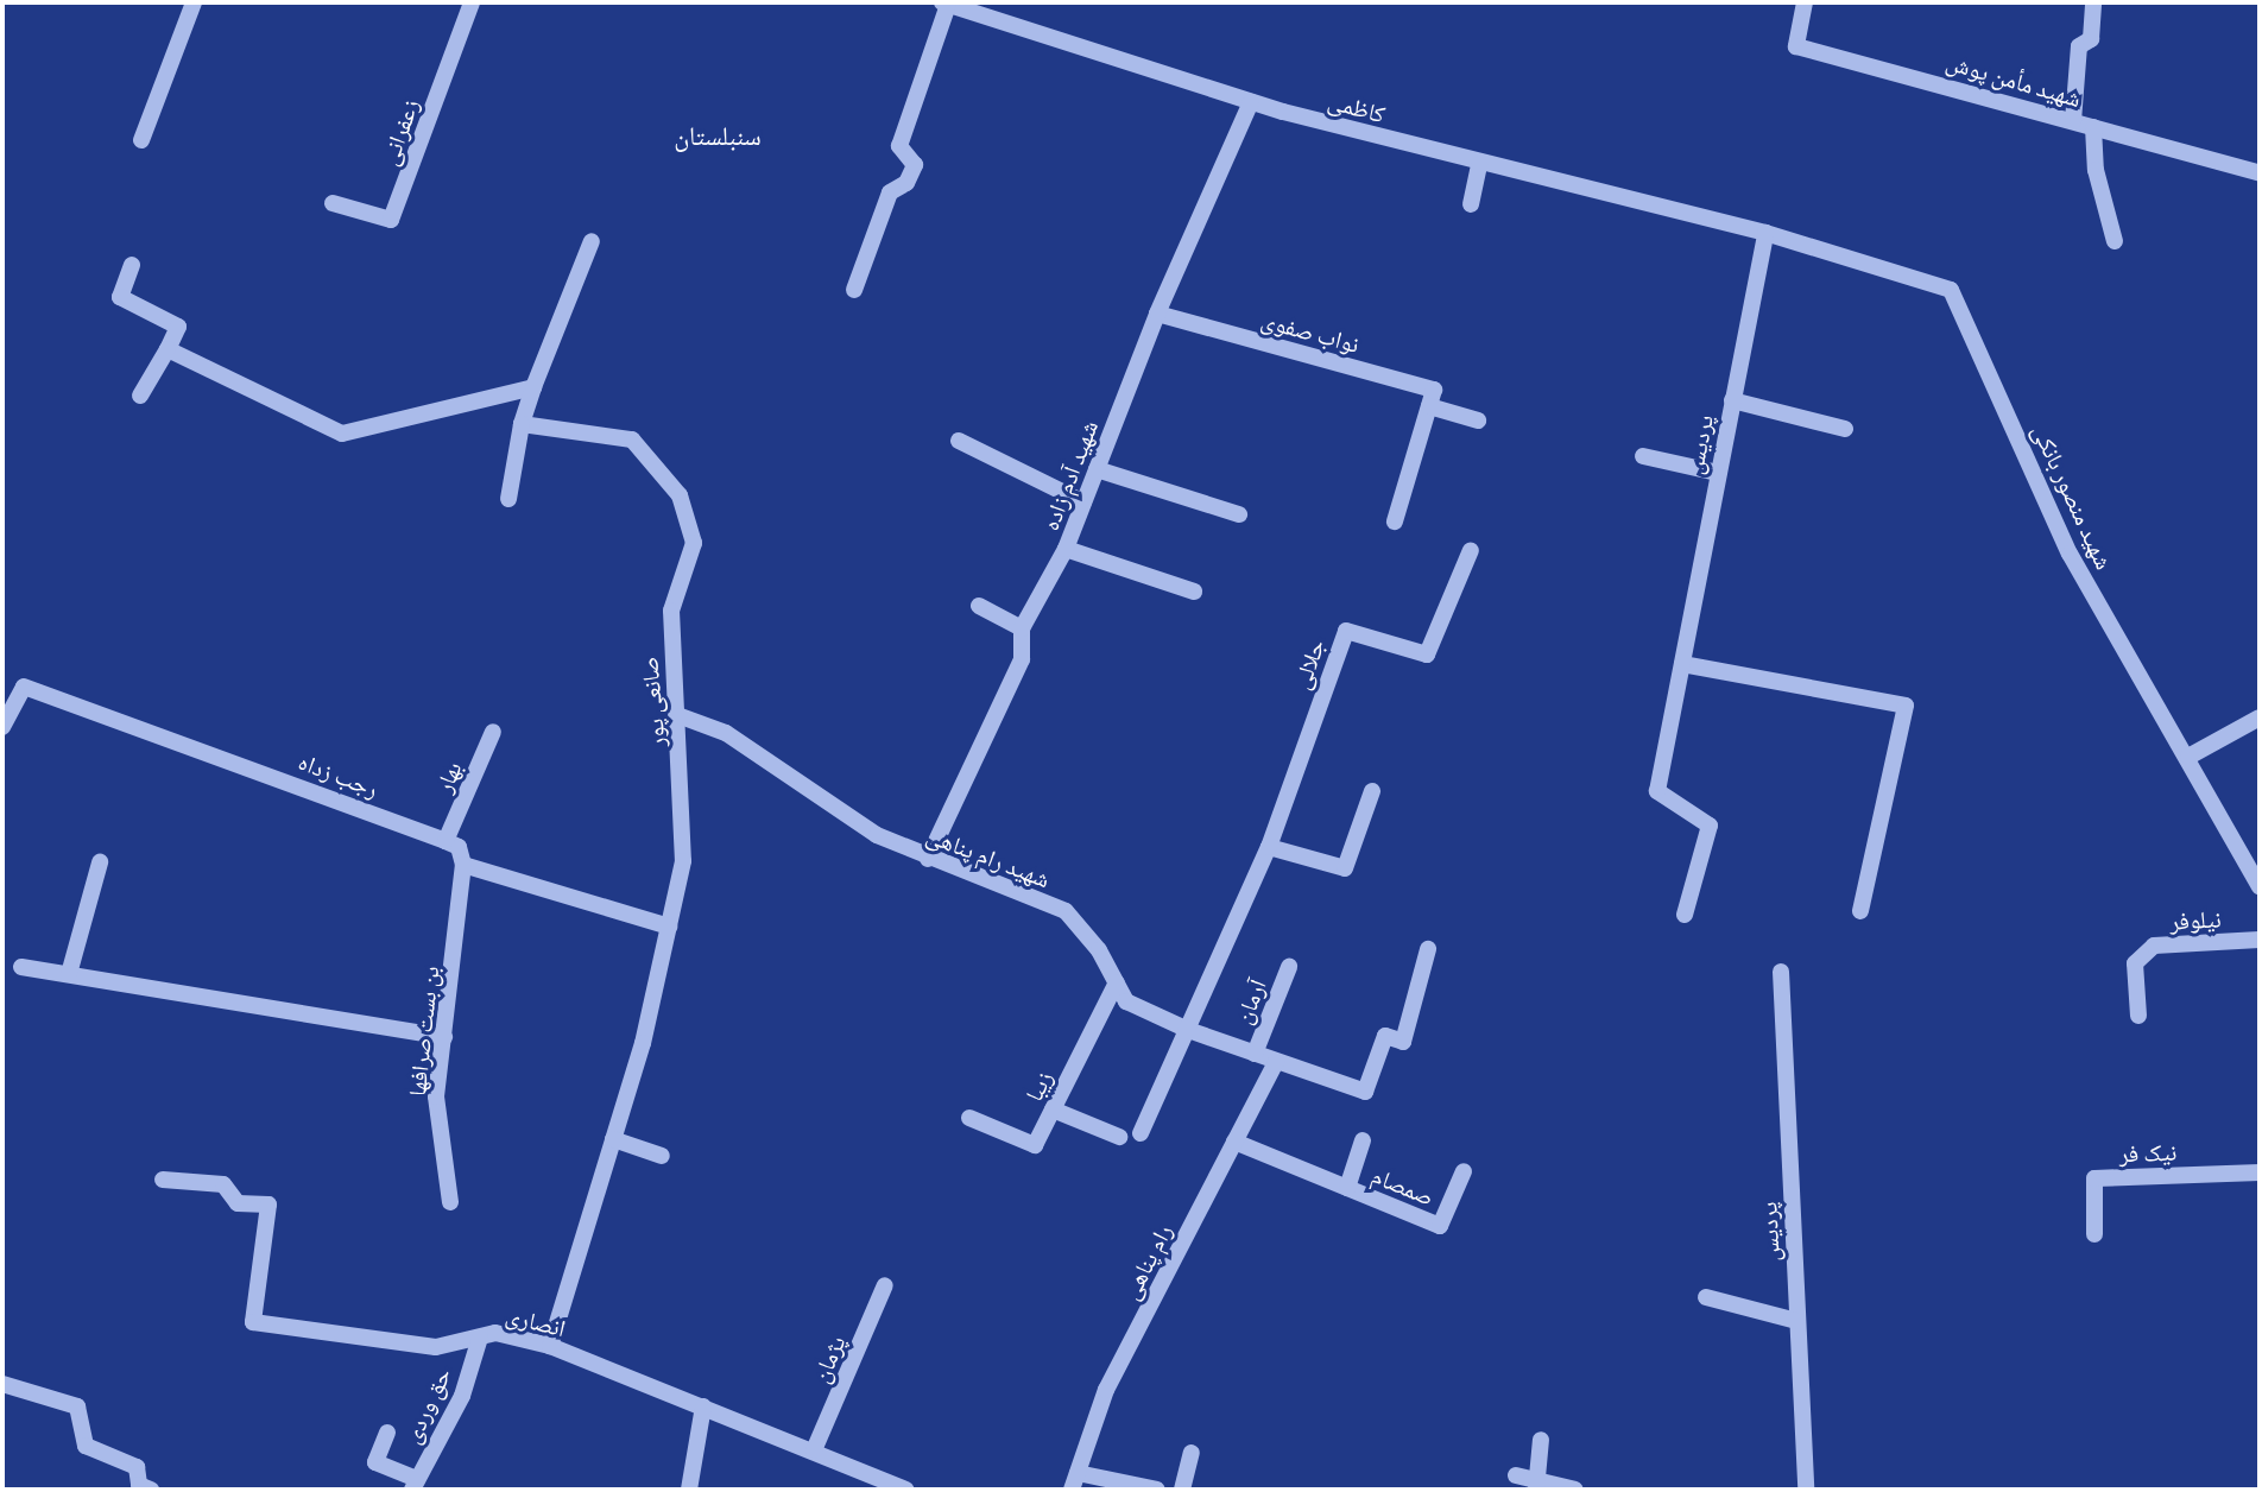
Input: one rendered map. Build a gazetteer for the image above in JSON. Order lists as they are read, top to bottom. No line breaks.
{"streets":{"street":["شهید مأمن پوش","کاظمی","زعفرانی","نواب صفوی","پردیس","شهید آدم زاده","شهید منصور بانکی","جلالی","صانعی پور","رجب زداه","بهار","شهید رام پناهی","نیلوفر","آرمان","بن بست صرافها","زیبا","نیک فر","صمصام","رام پناهی","انصاری","پژمان","حق وردی"]},"crossings":[["کاظمی","پردیس"],["کاظمی","شهید آدم زاده"],["کاظمی","شهید منصور بانکی"],["نواب صفوی","شهید آدم زاده"],["پردیس","شهید منصور بانکی"],["شهید آدم زاده","شهید رام پناهی"],["جلالی","شهید رام پناهی"],["صانعی پور","شهید رام پناهی"],["صانعی پور","انصاری"],["رجب زداه","بهار"],["شهید رام پناهی","آرمان"],["شهید رام پناهی","زیبا"],["شهید رام پناهی","رام پناهی"],["صمصام","رام پناهی"],["انصاری","پژمان"],["انصاری","حق وردی"]],"districts":["سنبلستان"]}
